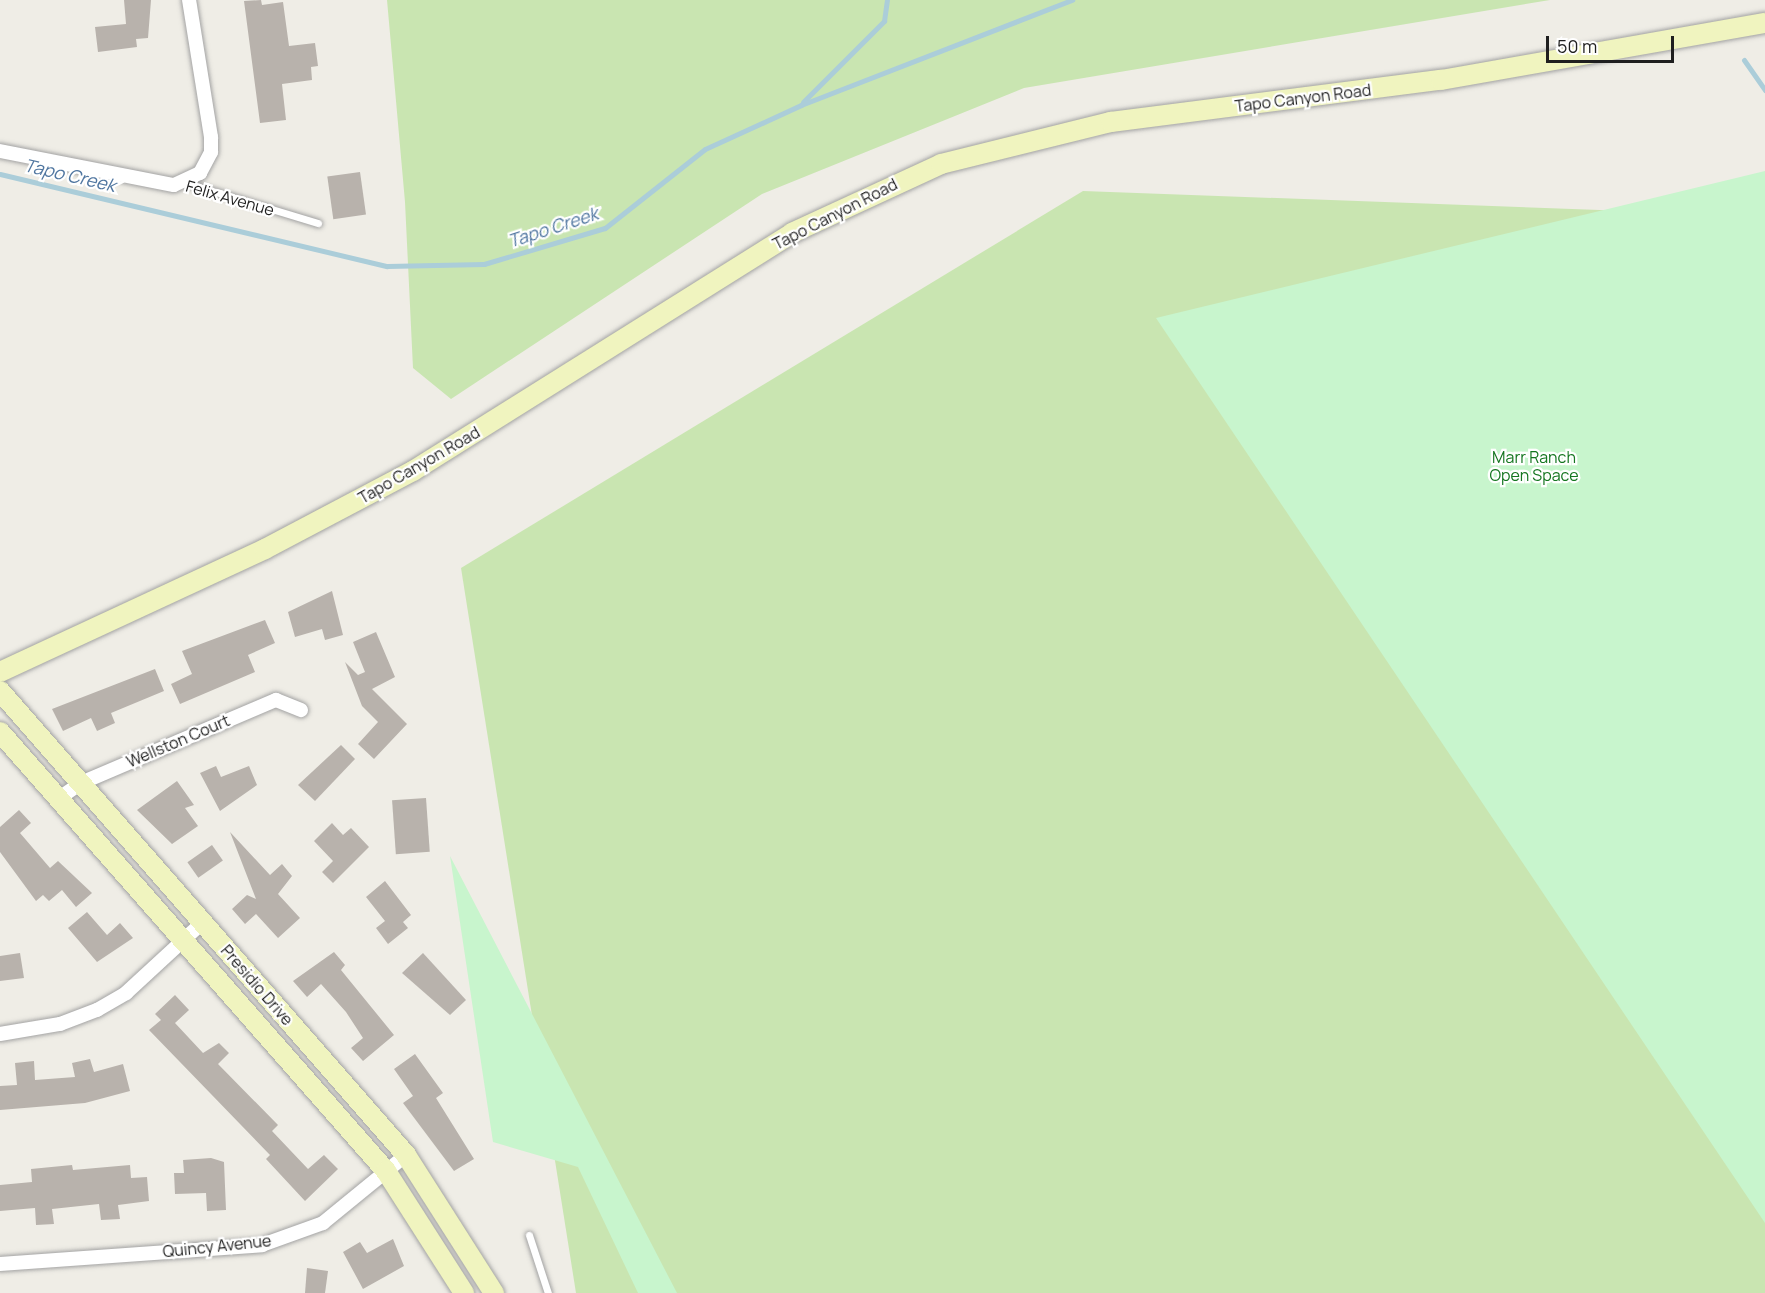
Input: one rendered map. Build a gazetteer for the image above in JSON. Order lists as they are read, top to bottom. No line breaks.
{"streets":{"main road":["Tapo Canyon Road","Presidio Drive"],"street":["Felix Avenue","Wellston Court","Quincy Avenue"]},"crossings":[["Wellston Court","Presidio Drive"],["Presidio Drive","Quincy Avenue"]],"water":["Tapo Creek"],"parks":["Marr Ranch Open Space"],"scale_bar":"50 m"}
